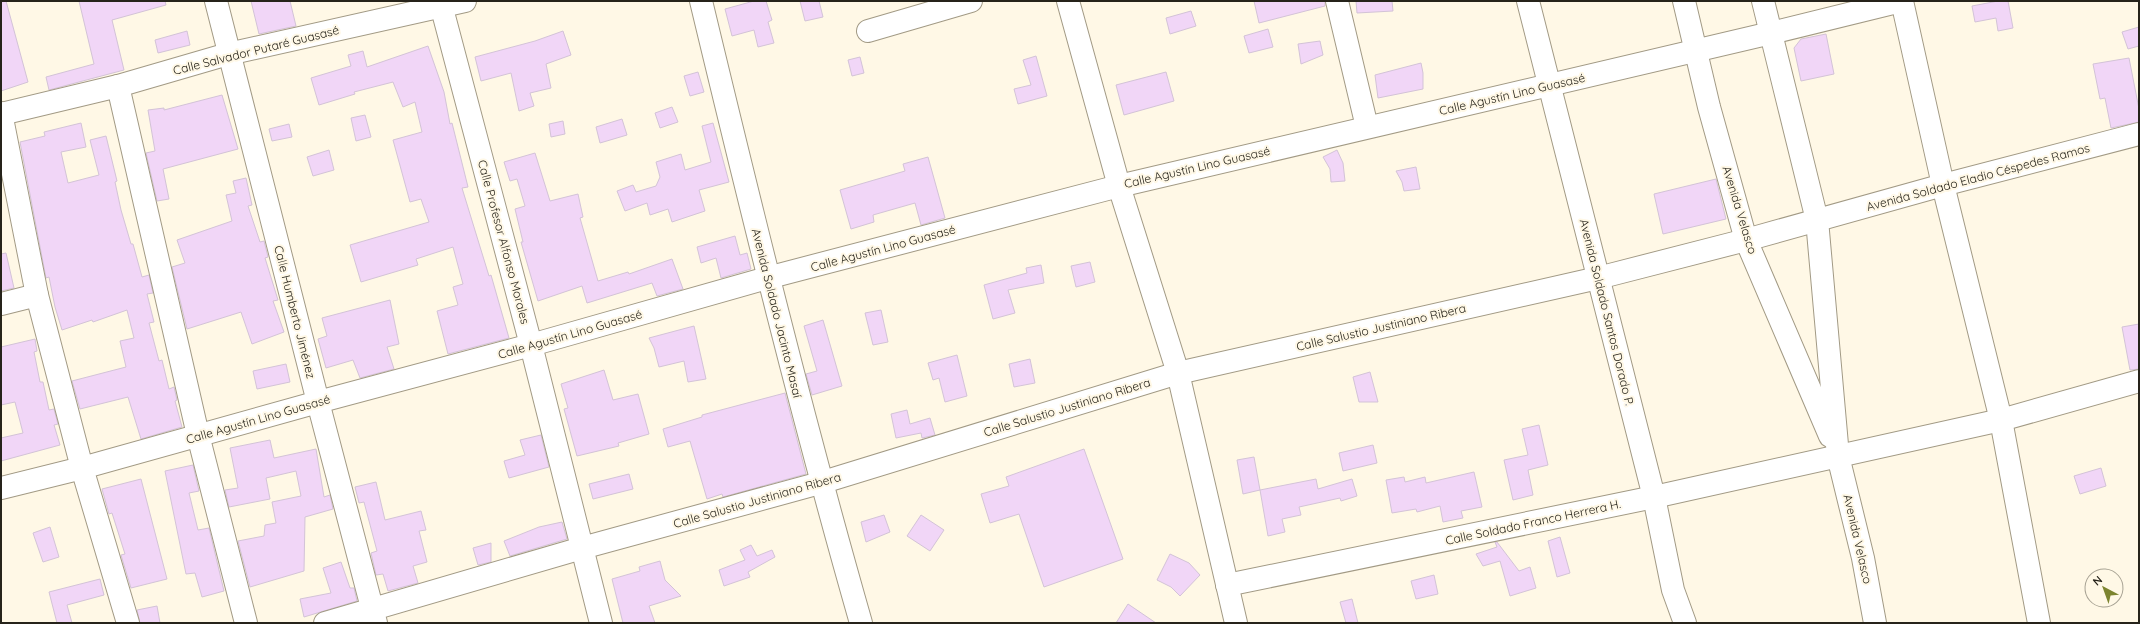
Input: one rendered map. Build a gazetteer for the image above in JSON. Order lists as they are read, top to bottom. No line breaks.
{"streets":{"street":["Calle Salvador Putaré Guasasé","Calle Agustín Lino Guasasé","Avenida Soldado Eladio Céspedes Ramos","Avenida Velasco","Calle Profesor Alfonso Morales","Calle Humberto Jiménez","Avenida Soldado Santos Dorado P.","Avenida Soldado Jacinto Masaí","Calle Salustio Justiniano Ribera","Calle Soldado Franco Herrera H."]},"crossings":[["Calle Salvador Putaré Guasasé","Calle Profesor Alfonso Morales"],["Calle Salvador Putaré Guasasé","Calle Humberto Jiménez"],["Calle Agustín Lino Guasasé","Avenida Velasco"],["Calle Agustín Lino Guasasé","Calle Profesor Alfonso Morales"],["Calle Agustín Lino Guasasé","Calle Humberto Jiménez"],["Calle Agustín Lino Guasasé","Avenida Soldado Santos Dorado P."],["Calle Agustín Lino Guasasé","Avenida Soldado Jacinto Masaí"],["Avenida Soldado Eladio Céspedes Ramos","Avenida Velasco"],["Avenida Soldado Eladio Céspedes Ramos","Calle Salustio Justiniano Ribera"],["Avenida Velasco","Calle Salustio Justiniano Ribera"],["Avenida Velasco","Calle Soldado Franco Herrera H."],["Calle Profesor Alfonso Morales","Calle Salustio Justiniano Ribera"],["Calle Humberto Jiménez","Calle Salustio Justiniano Ribera"],["Avenida Soldado Santos Dorado P.","Calle Salustio Justiniano Ribera"],["Avenida Soldado Santos Dorado P.","Calle Soldado Franco Herrera H."],["Avenida Soldado Jacinto Masaí","Calle Salustio Justiniano Ribera"]],"north":"top left"}
